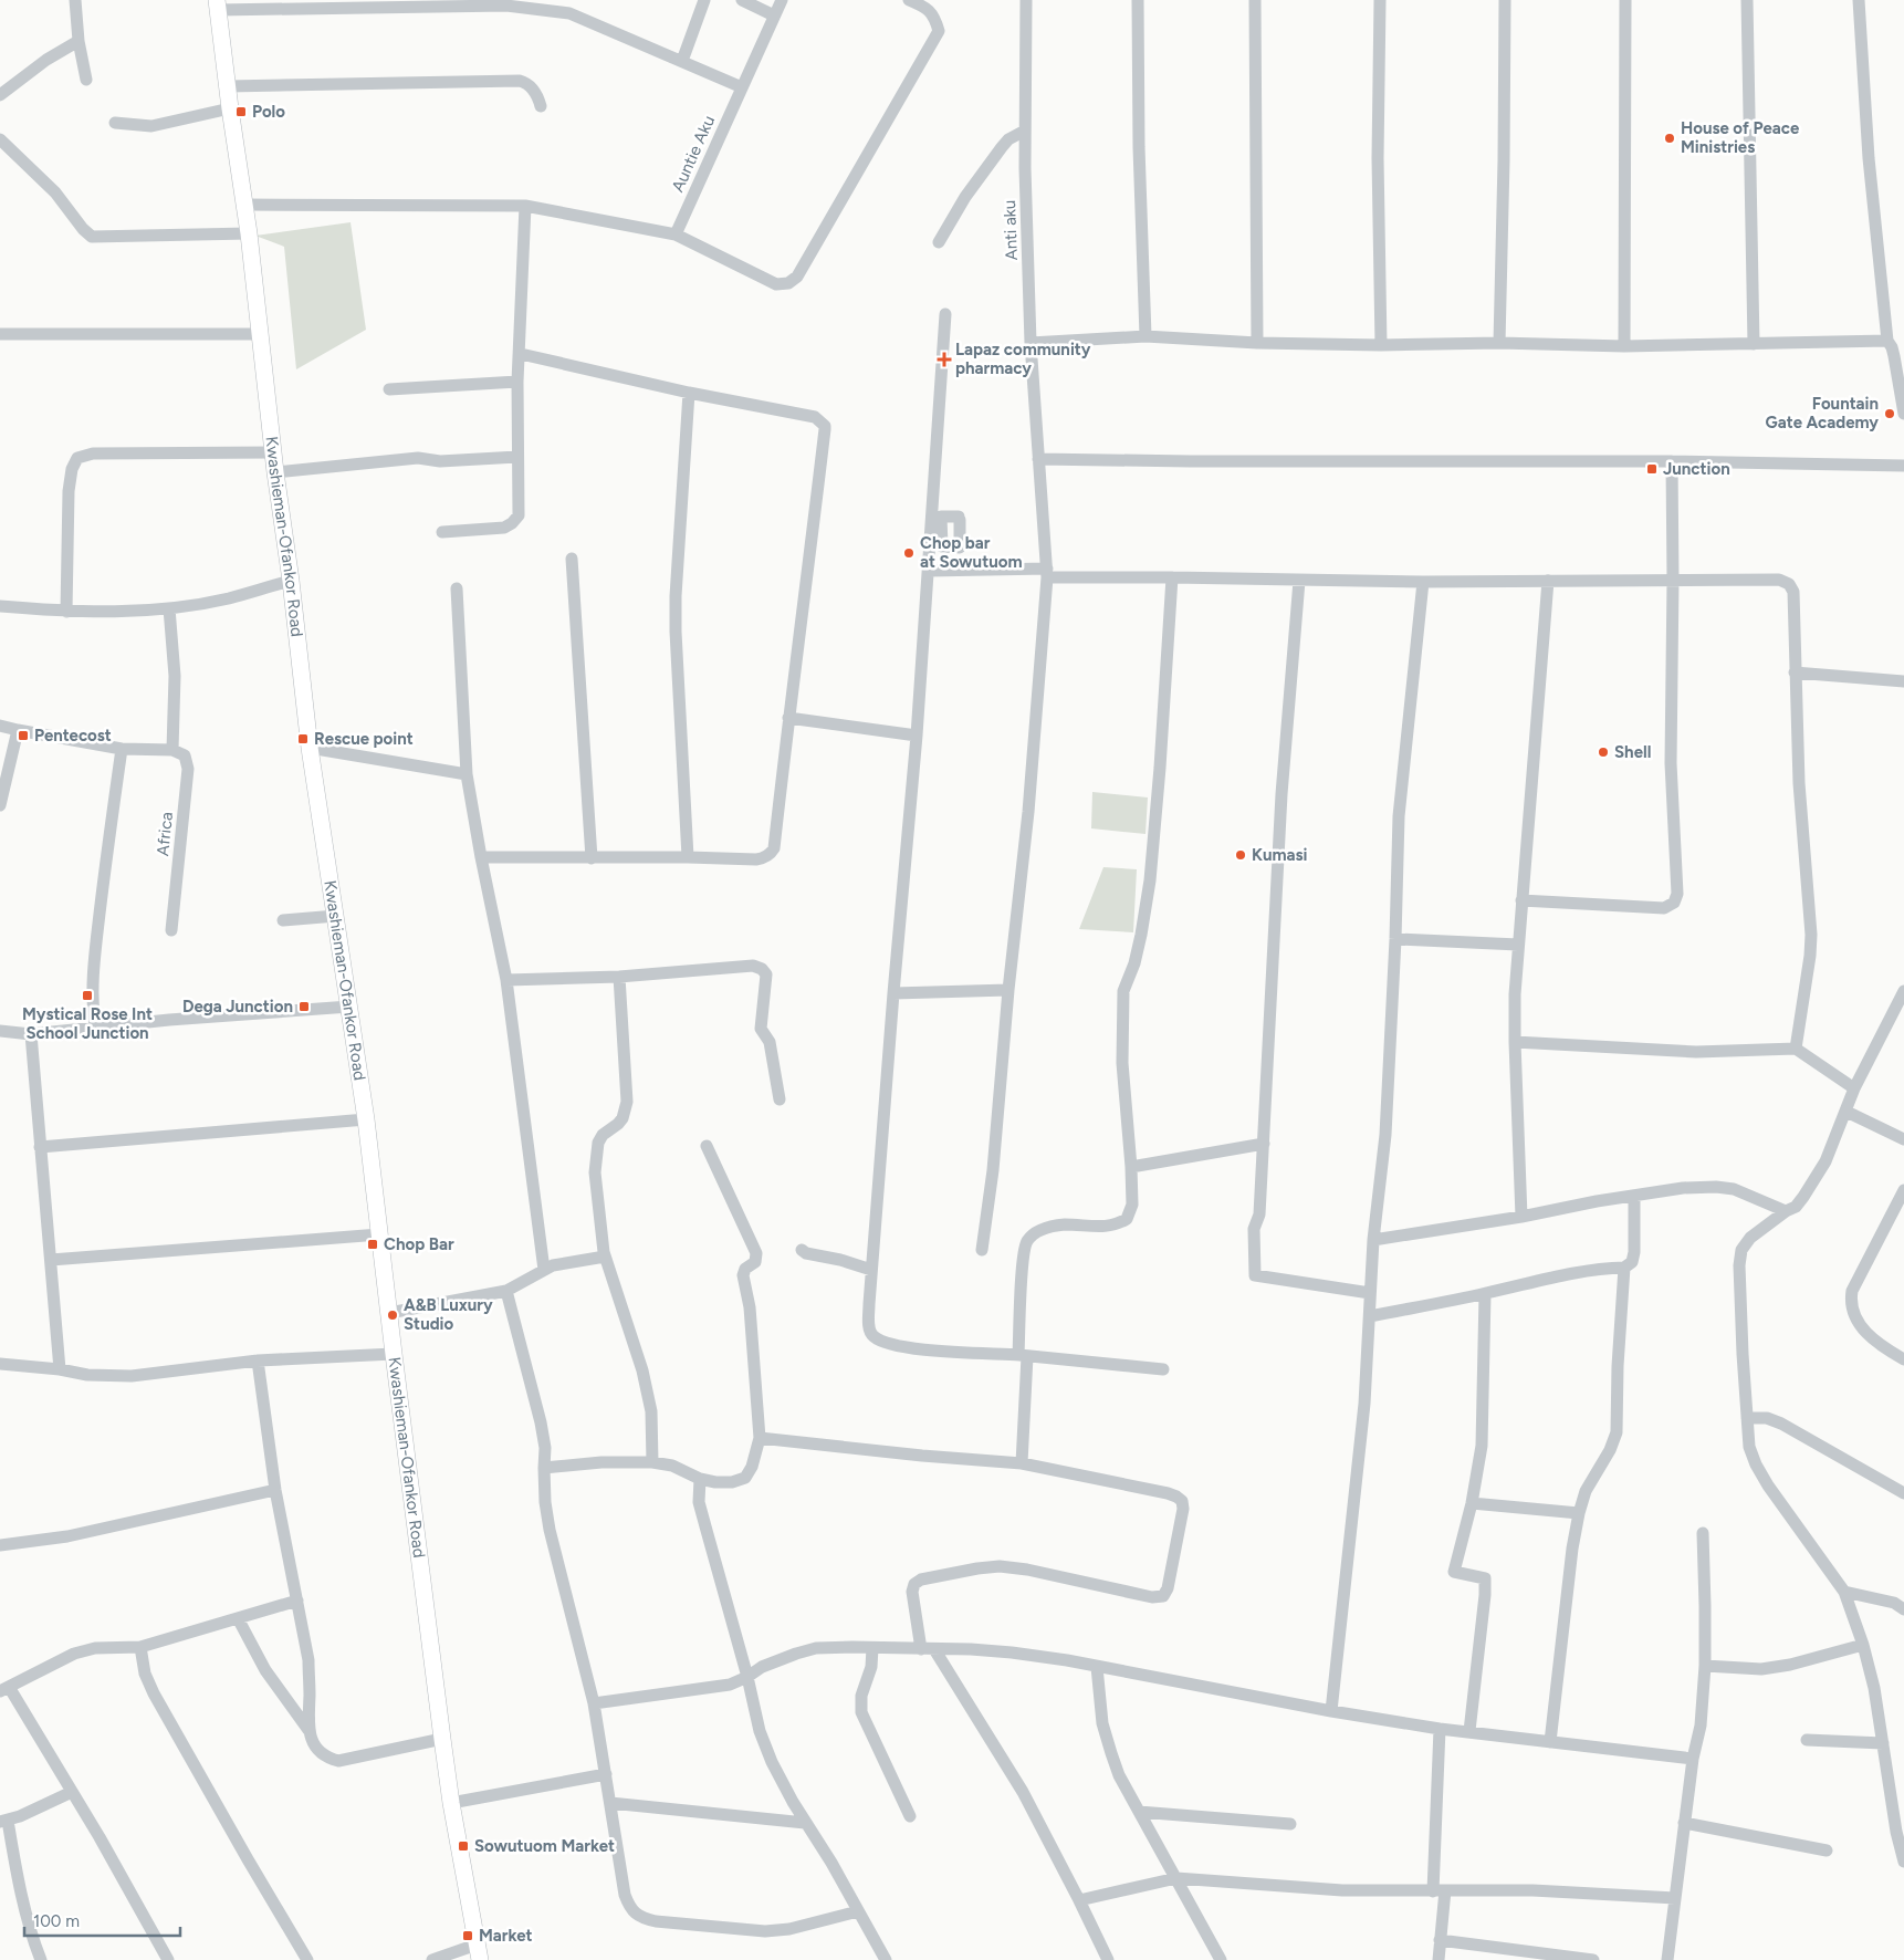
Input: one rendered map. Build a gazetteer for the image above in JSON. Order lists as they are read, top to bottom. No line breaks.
{"streets":{"main road":["Kwashieman-Ofankor Road"],"street":["Auntie Aku","Anti aku","Africa"]},"places":{"transit":["Polo","Junction","Pentecost","Rescue point","Mystical Rose Int School Junction","Dega Junction","Chop Bar","Sowutuom Market","Market"],"other":["House of Peace Ministries","Fountain Gate Academy","Chop bar at Sowutuom","Shell","Kumasi","A&B Luxury Studio"],"health":["Lapaz community pharmacy"]},"scale_bar":"100 m"}
